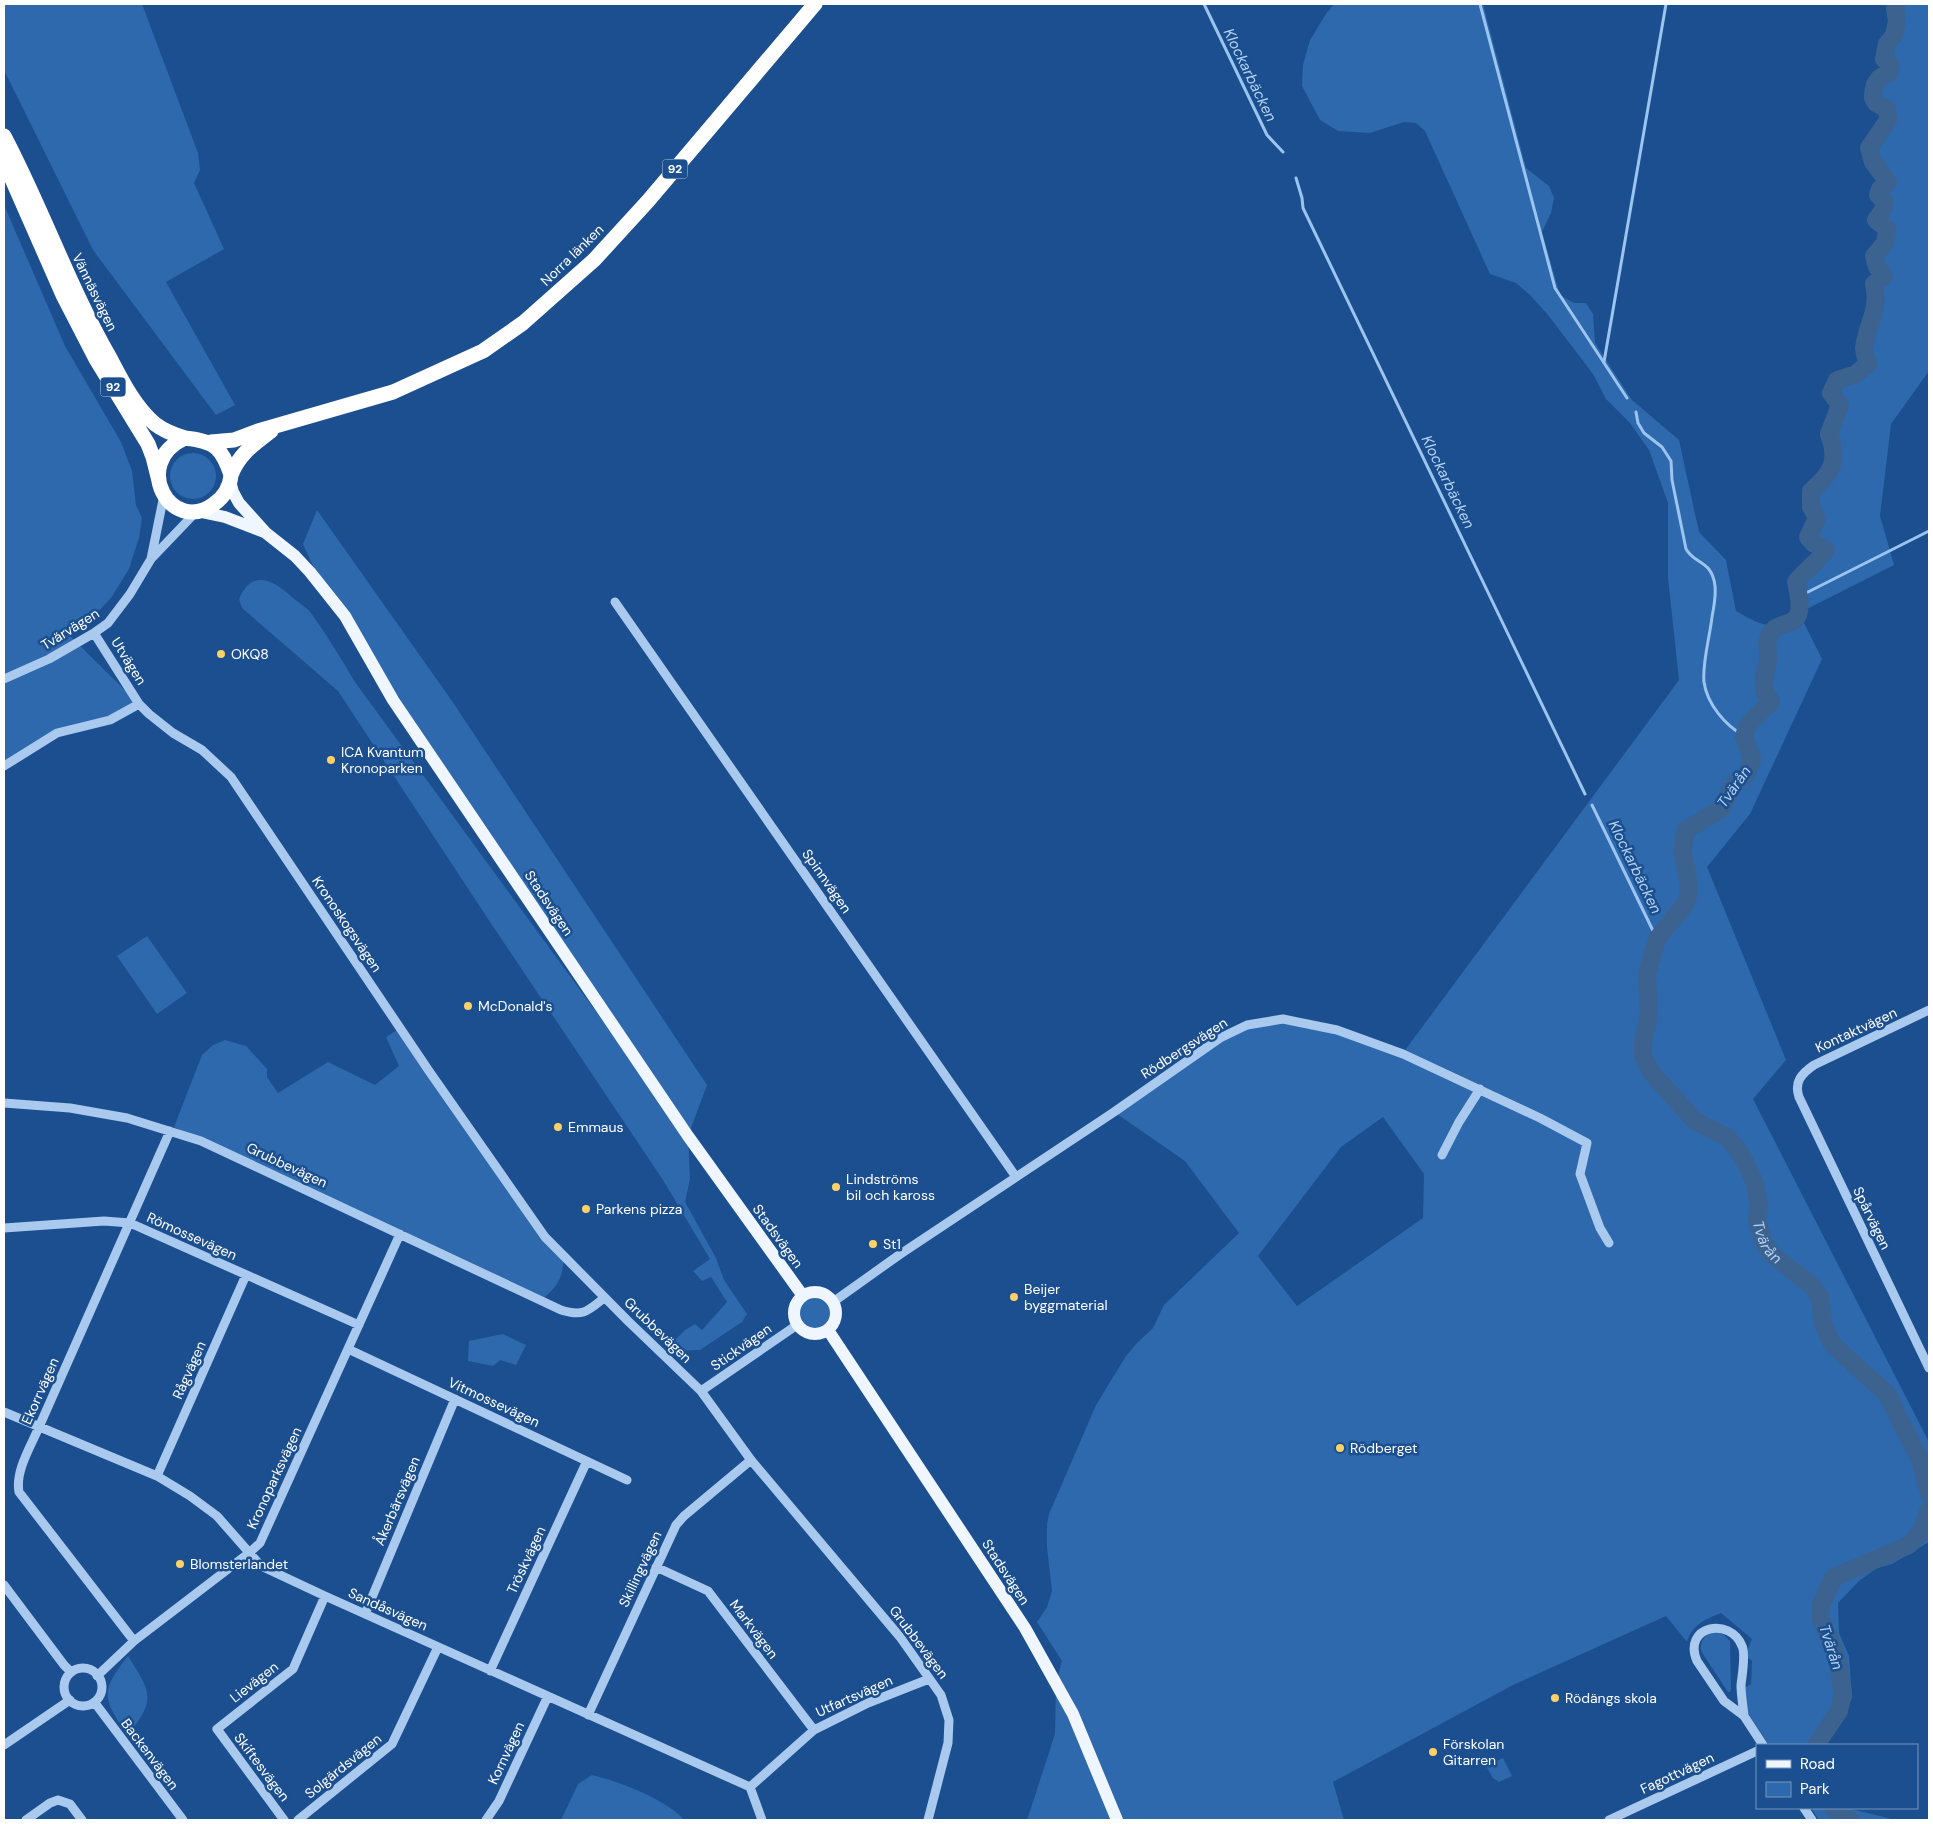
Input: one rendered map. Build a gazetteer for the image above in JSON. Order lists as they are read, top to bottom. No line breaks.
{"streets":{"highway":["92","Norra länken","Vännäsvägen"],"main road":["Stadsvägen"],"street":["Tvärvägen","Utvägen","Spinnvägen","Kronoskogsvägen","Kontaktvägen","Rödbergsvägen","Grubbevägen","Spårvägen","Römossevägen","Stickvägen","Rågvägen","Ekorrvägen","Vitmossevägen","Kronoparksvägen","Åkerbärsvägen","Tröskvägen","Skillingvägen","Sandåsvägen","Markvägen","Lievägen","Utfartsvägen","Kornvägen","Backenvägen","Solgärdsvägen","Skiftesvägen","Fagottvägen"]},"crossings":[["92","Norra länken"],["92","Vännäsvägen"],["92","Tvärvägen"],["92","Stadsvägen"],["Norra länken","Vännäsvägen"],["Norra länken","Tvärvägen"],["Norra länken","Stadsvägen"],["Vännäsvägen","Tvärvägen"],["Vännäsvägen","Stadsvägen"],["Tvärvägen","Utvägen"],["Tvärvägen","Stadsvägen"],["Utvägen","Kronoskogsvägen"],["Spinnvägen","Rödbergsvägen"],["Stadsvägen","Rödbergsvägen"],["Stadsvägen","Stickvägen"],["Kronoskogsvägen","Grubbevägen"],["Kontaktvägen","Spårvägen"],["Rödbergsvägen","Stickvägen"],["Grubbevägen","Stickvägen"],["Grubbevägen","Ekorrvägen"],["Grubbevägen","Kronoparksvägen"],["Grubbevägen","Skillingvägen"],["Grubbevägen","Utfartsvägen"],["Römossevägen","Rågvägen"],["Römossevägen","Ekorrvägen"],["Römossevägen","Kronoparksvägen"],["Rågvägen","Sandåsvägen"],["Ekorrvägen","Kronoparksvägen"],["Ekorrvägen","Sandåsvägen"],["Vitmossevägen","Kronoparksvägen"],["Vitmossevägen","Åkerbärsvägen"],["Vitmossevägen","Tröskvägen"],["Kronoparksvägen","Sandåsvägen"],["Kronoparksvägen","Backenvägen"],["Åkerbärsvägen","Sandåsvägen"],["Tröskvägen","Sandåsvägen"],["Skillingvägen","Sandåsvägen"],["Skillingvägen","Markvägen"],["Sandåsvägen","Lievägen"],["Sandåsvägen","Utfartsvägen"],["Sandåsvägen","Kornvägen"],["Sandåsvägen","Solgärdsvägen"],["Markvägen","Utfartsvägen"],["Lievägen","Skiftesvägen"]],"water":["Klockarbäcken","Tvärån"],"places":["OKQ8","ICA Kvantum Kronoparken","McDonald's","Emmaus","Lindströms bil och kaross","Parkens pizza","St1","Beijer byggmaterial","Rödberget","Blomsterlandet","Rödängs skola","Förskolan Gitarren"],"legend":["Road","Park"]}
